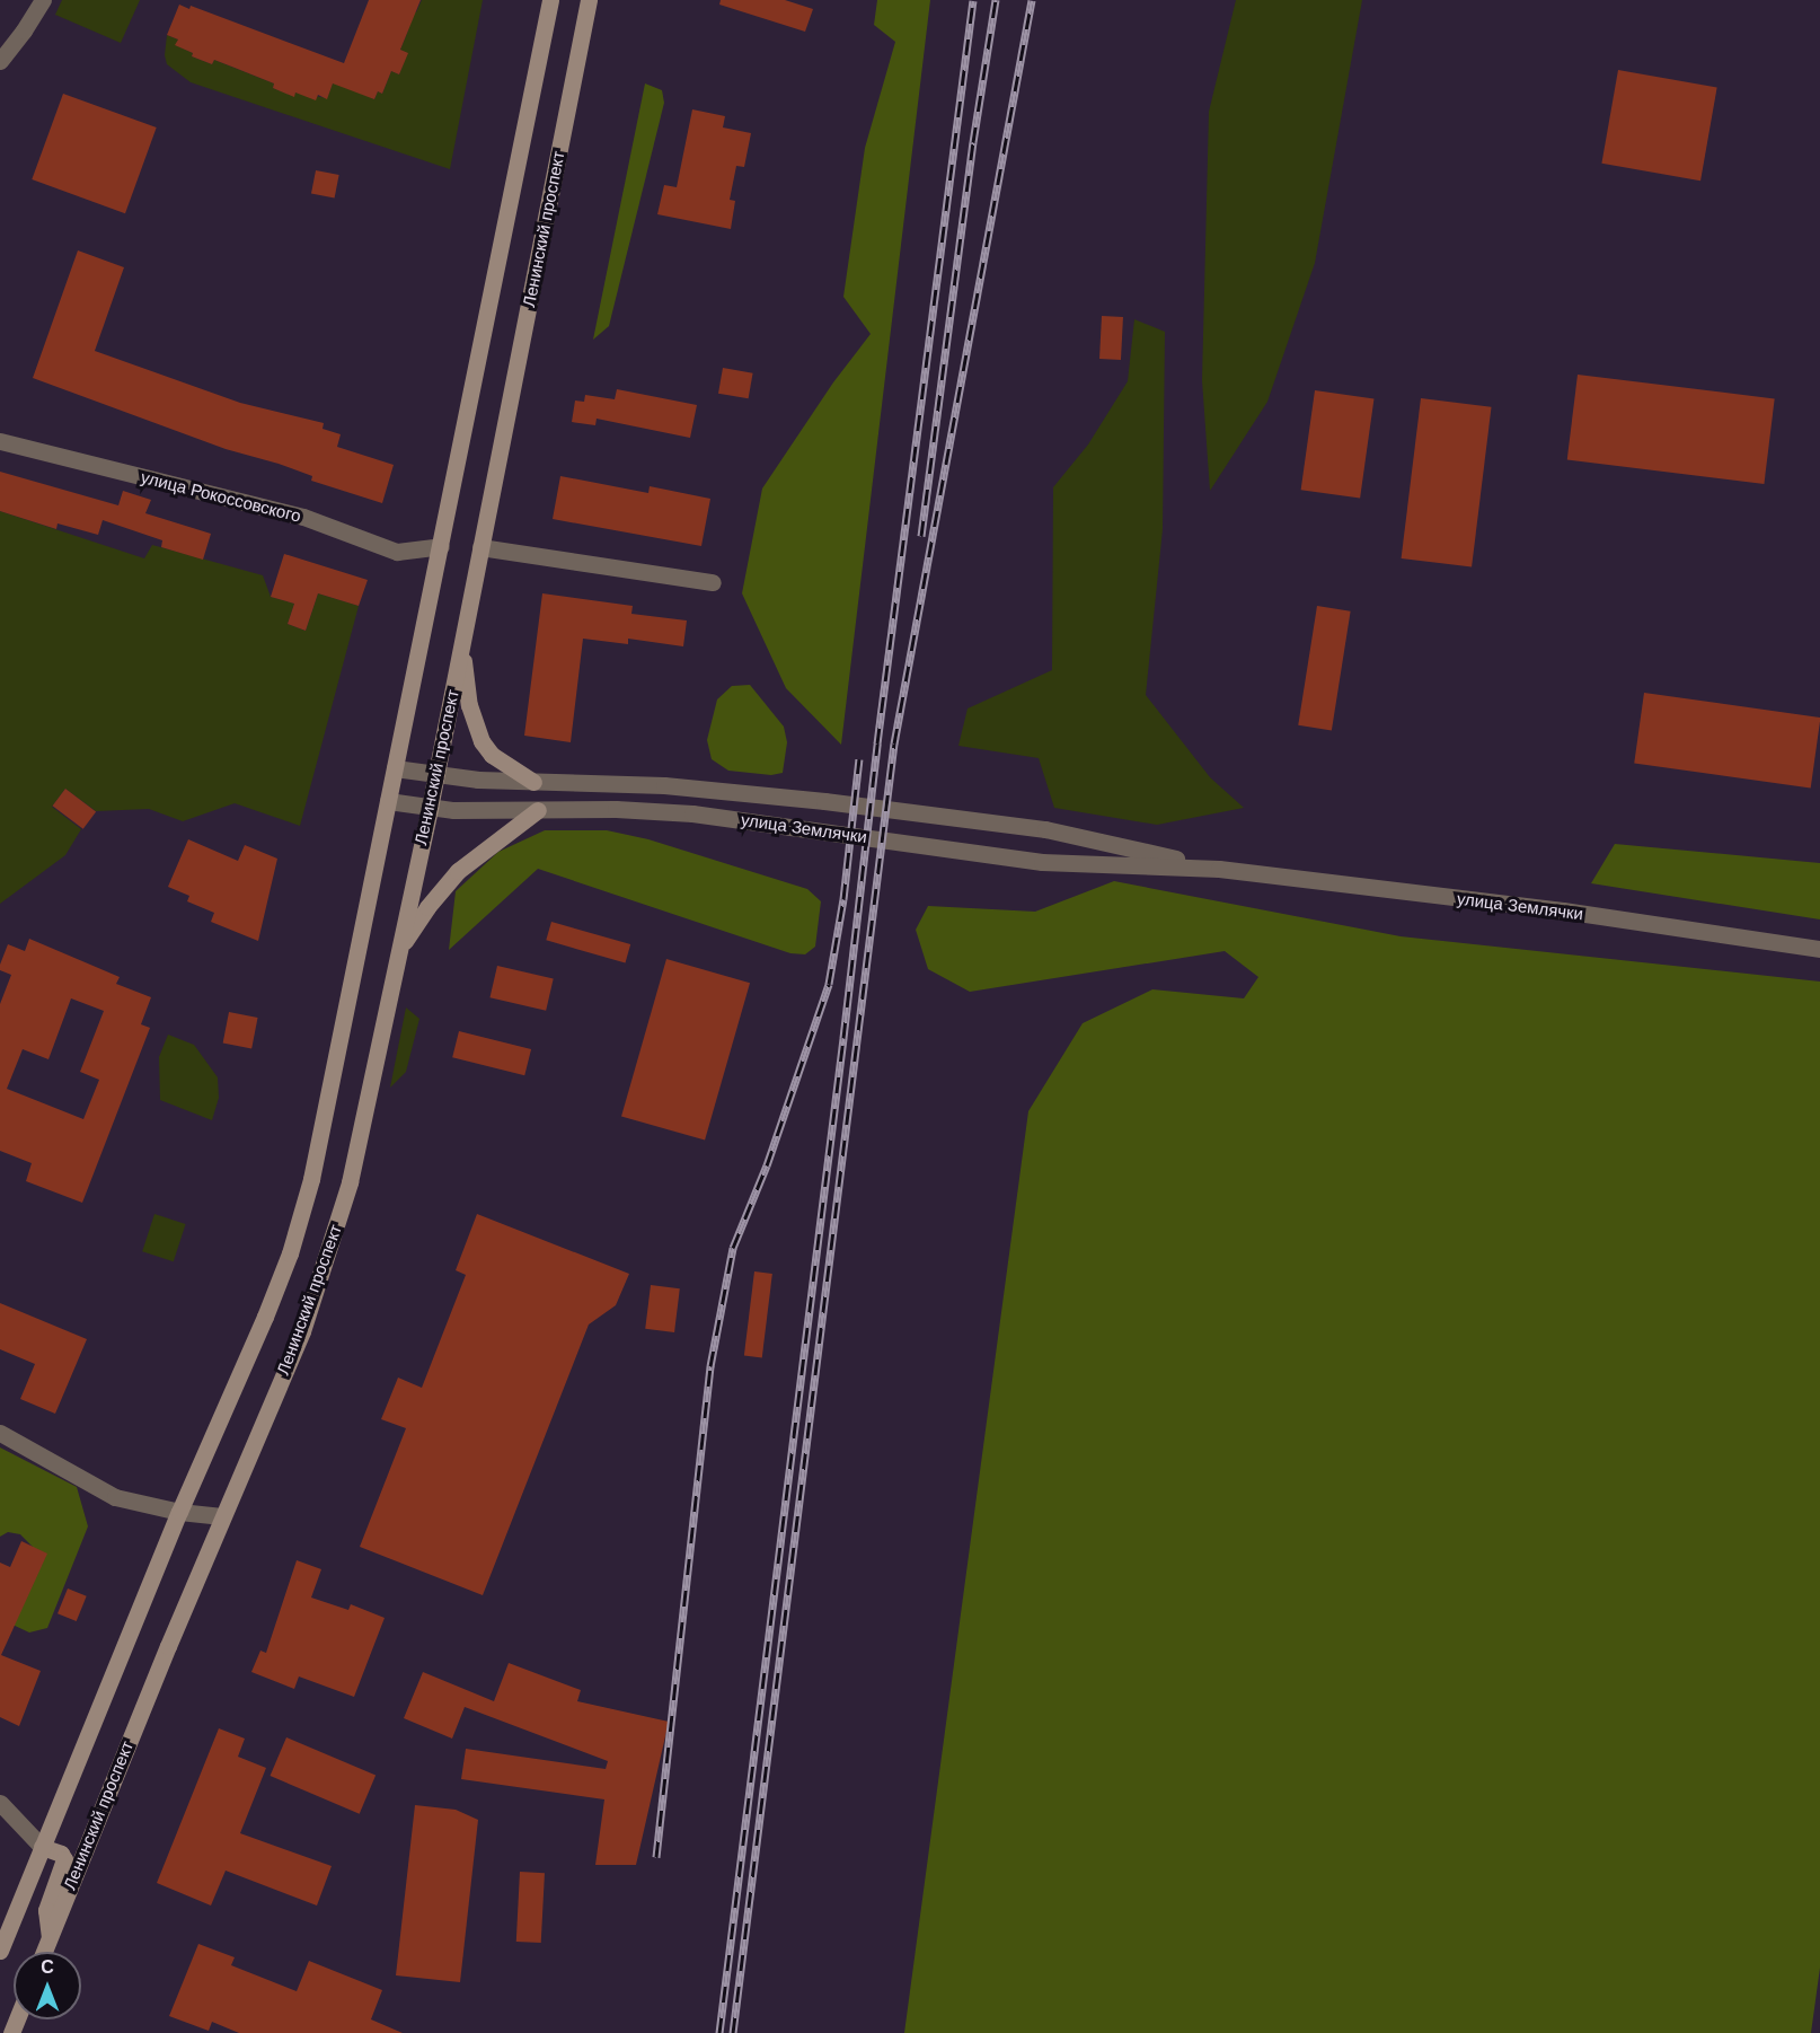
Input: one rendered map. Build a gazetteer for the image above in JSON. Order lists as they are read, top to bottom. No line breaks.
{"streets":{"main road":["Ленинский проспект"],"street":["улица Рокоссовского","улица Землячки"]},"crossings":[["Ленинский проспект","улица Рокоссовского"],["Ленинский проспект","улица Землячки"]],"north":"top"}
